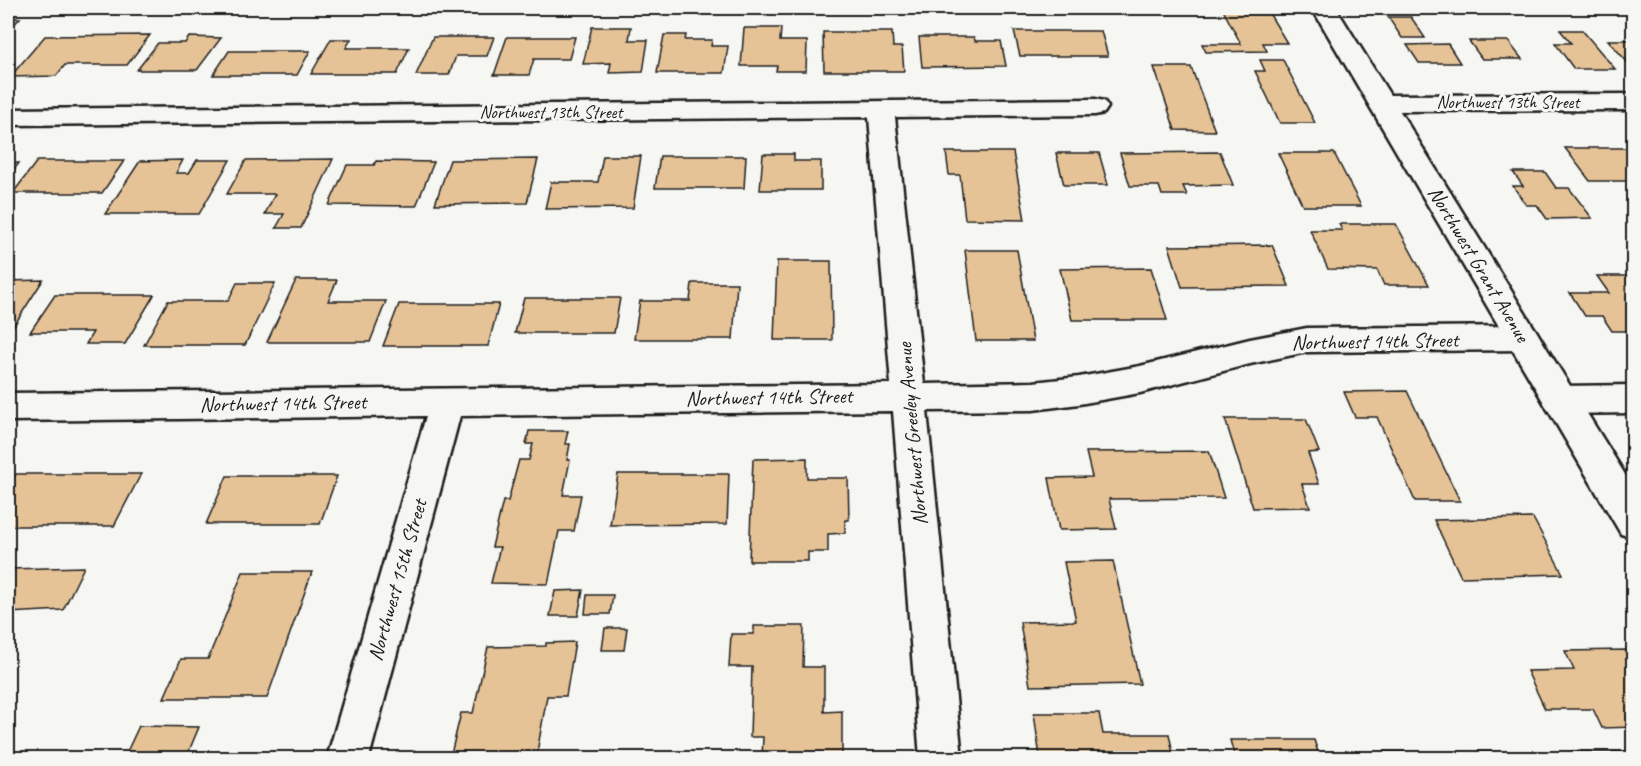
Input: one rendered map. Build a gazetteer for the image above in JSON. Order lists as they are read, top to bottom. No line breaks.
{"streets":{"street":["Northwest 13th Street","Northwest Grant Avenue","Northwest 14th Street","Northwest Greeley Avenue","Northwest 15th Street"]},"crossings":[["Northwest 13th Street","Northwest Grant Avenue"],["Northwest 13th Street","Northwest Greeley Avenue"],["Northwest Grant Avenue","Northwest 14th Street"],["Northwest 14th Street","Northwest Greeley Avenue"],["Northwest 14th Street","Northwest 15th Street"]]}
